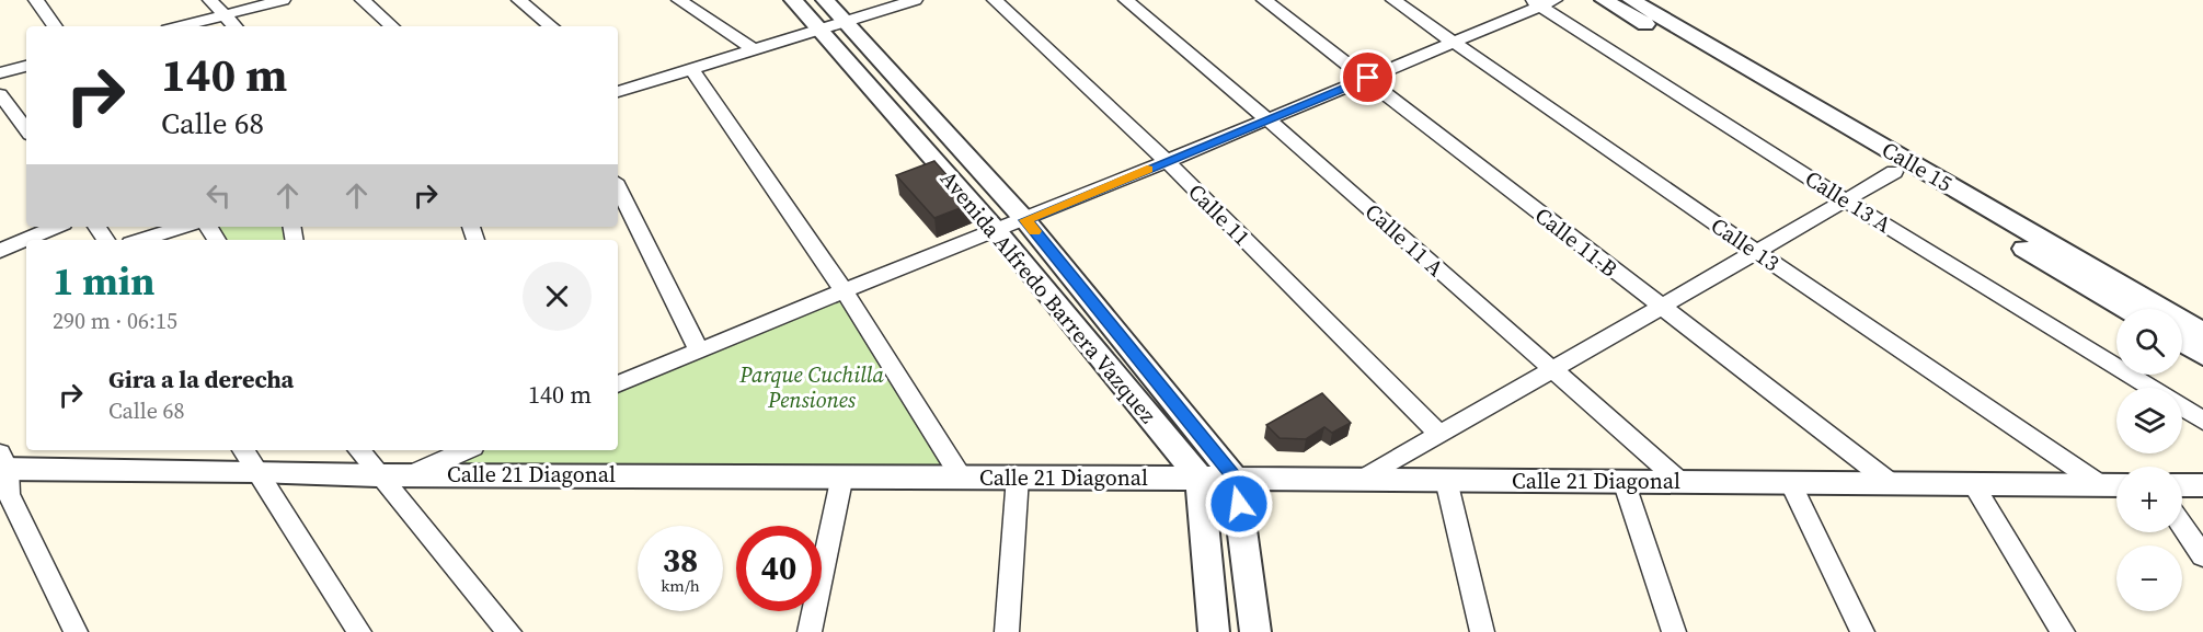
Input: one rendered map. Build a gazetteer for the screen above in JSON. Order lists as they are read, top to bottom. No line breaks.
{"streets":{"street":["Calle 15","Calle 13 A","Calle 11","Calle 11 A","Calle 11-B","Calle 13","Avenida Alfredo Barrera Vazquez","Calle 21 Diagonal"]},"crossings":[["Calle 11 A","Calle 21 Diagonal"],["Calle 11-B","Calle 21 Diagonal"],["Calle 13","Calle 21 Diagonal"],["Avenida Alfredo Barrera Vazquez","Calle 21 Diagonal"]],"parks":["Parque Cuchilla Pensiones"],"page":{"turn":["140 m","Calle 68"],"heading":["1 min","290 m · 06:15"],"map_buttons":["+","−"],"list":[{"name":"Gira a la derecha","note":"Calle 68","value":"140 m"}],"speed":"38 km/h","limit":"40"}}
